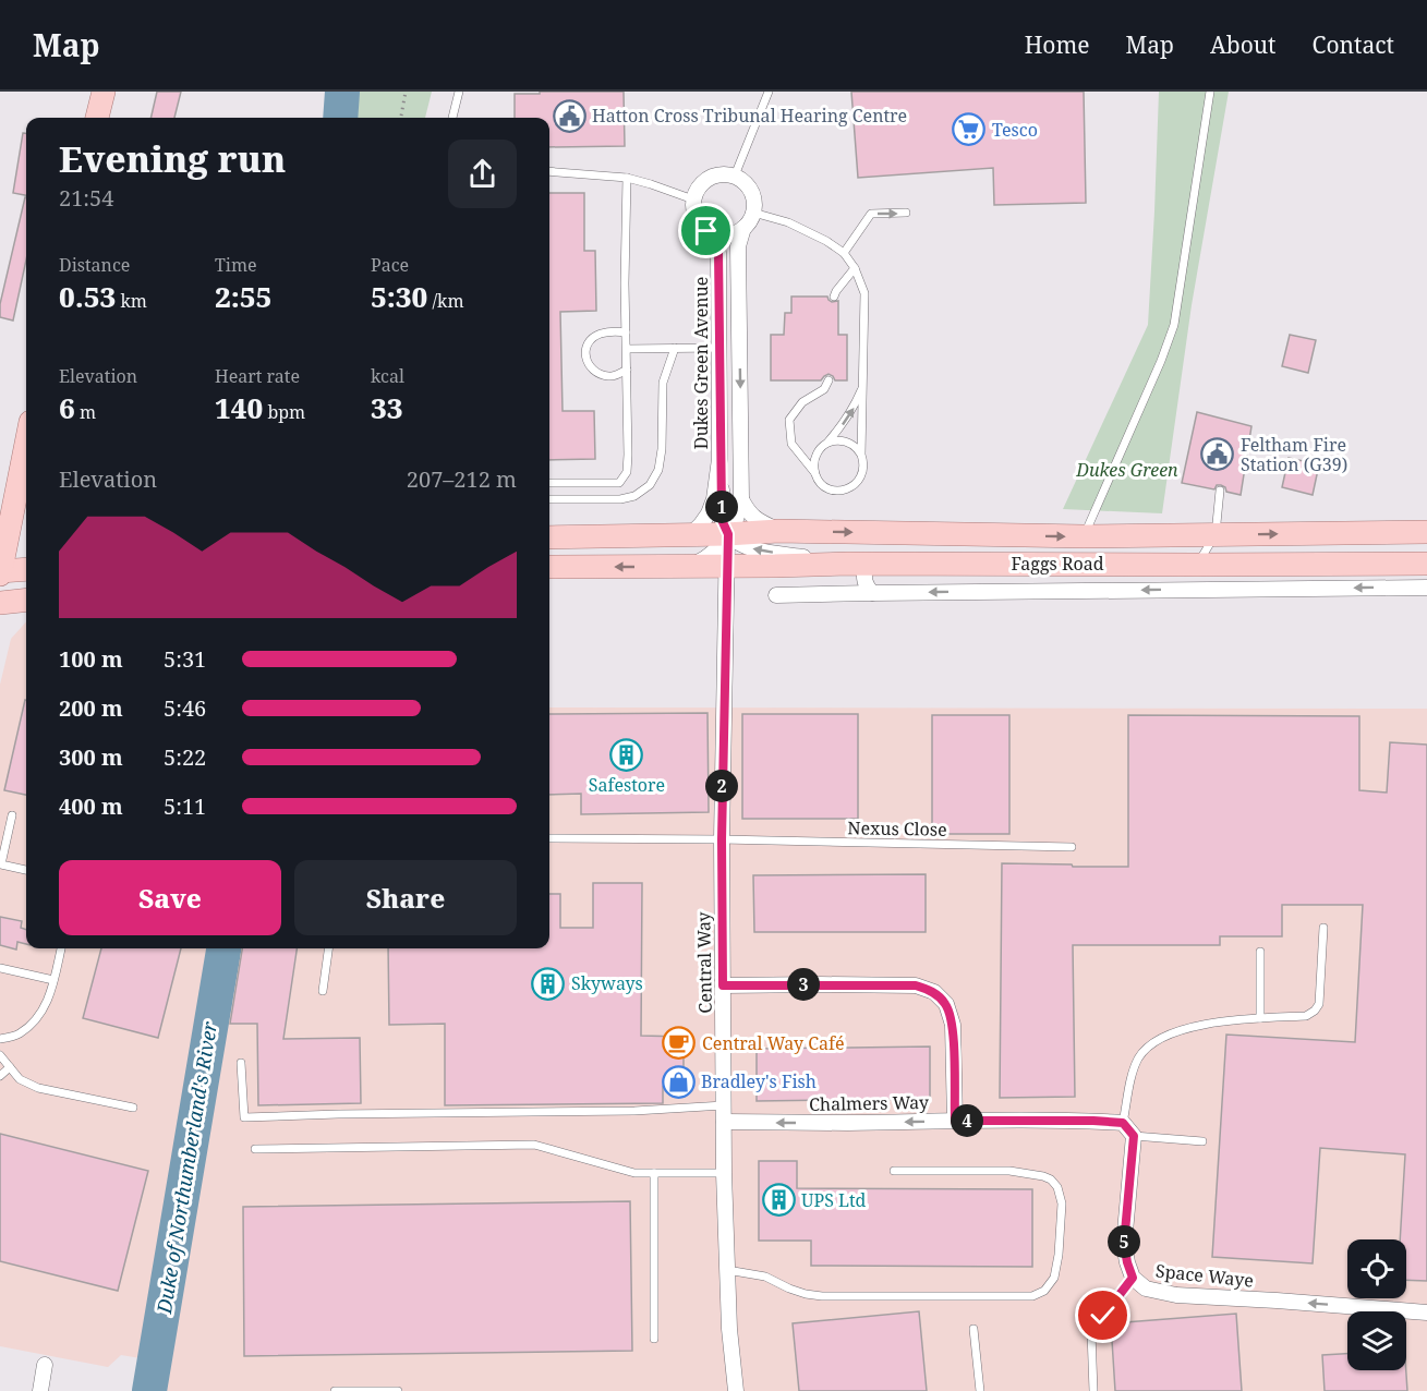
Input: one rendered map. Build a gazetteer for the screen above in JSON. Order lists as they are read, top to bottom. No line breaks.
{"streets":{"main road":["Faggs Road"],"street":["Dukes Green Avenue","Central Way","Chalmers Way","Space Waye"],"lane":["Nexus Close"]},"crossings":[["Dukes Green Avenue","Faggs Road"],["Dukes Green Avenue","Central Way"],["Faggs Road","Central Way"],["Nexus Close","Central Way"],["Central Way","Chalmers Way"]],"one_way":["Chalmers Way","Space Waye"],"water":["Duke of Northumberland's River"],"parks":["Dukes Green"],"places":{"public building":["Hatton Cross Tribunal Hearing Centre","Feltham Fire Station (G39)"],"supermarket":["Tesco"],"building":["Safestore","Skyways","UPS Ltd"],"cafe":["Central Way Café"],"shop":["Bradley's Fish"]},"page":{"header":"Map","nav":["Home","Map","About","Contact"],"heading":["Evening run","21:54"],"stats":[["Distance","0.53 km"],["Time","2:55"],["Pace","5:30 /km"],["Elevation","6 m"],["Heart rate","140 bpm"],["kcal","33"]],"chart":["Elevation","207–212 m"],"pins":["1","2","3","4","5"],"list":[{"name":"100 m","note":"5:31"},{"name":"200 m","note":"5:46"},{"name":"300 m","note":"5:22"},{"name":"400 m","note":"5:11"}],"buttons":["Save","Share"]}}
